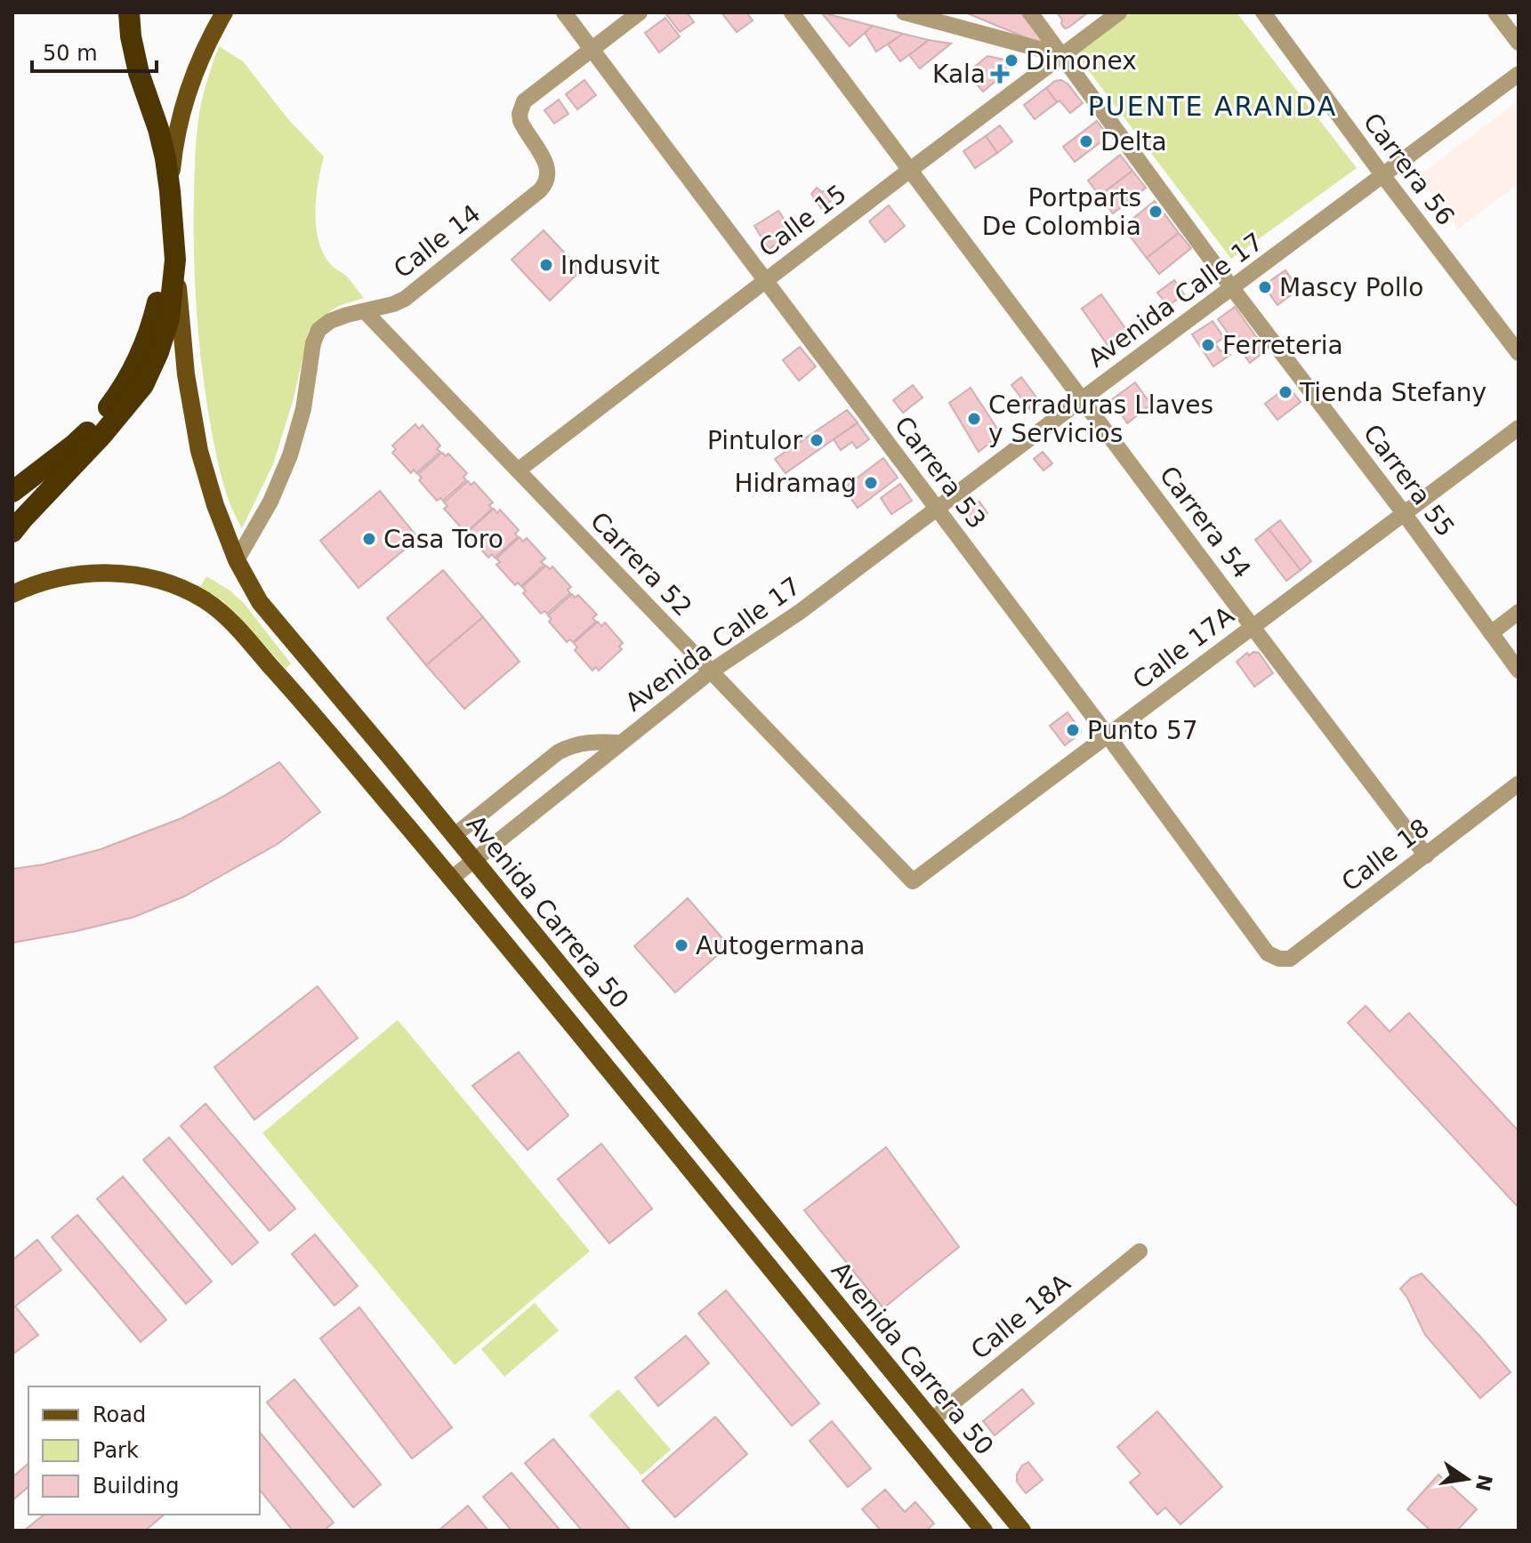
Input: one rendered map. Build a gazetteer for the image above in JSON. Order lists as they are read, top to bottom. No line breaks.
{"streets":{"main road":["Avenida Carrera 50"],"street":["Carrera 56","Calle 15","Calle 14","Avenida Calle 17","Carrera 53","Carrera 55","Carrera 54","Carrera 52","Calle 17A","Calle 18","Calle 18A"]},"crossings":[["Carrera 56","Avenida Calle 17"],["Calle 15","Carrera 53"],["Calle 15","Carrera 55"],["Calle 15","Carrera 54"],["Calle 15","Carrera 52"],["Calle 14","Carrera 53"],["Calle 14","Carrera 52"],["Calle 14","Avenida Carrera 50"],["Avenida Calle 17","Carrera 53"],["Avenida Calle 17","Carrera 55"],["Avenida Calle 17","Carrera 54"],["Avenida Calle 17","Carrera 52"],["Avenida Calle 17","Avenida Carrera 50"],["Carrera 53","Calle 17A"],["Carrera 53","Calle 18"],["Carrera 55","Calle 17A"],["Carrera 54","Calle 17A"],["Carrera 54","Calle 18"],["Carrera 52","Calle 17A"],["Avenida Carrera 50","Calle 18A"]],"districts":["PUENTE ARANDA"],"places":{"other":["Dimonex","Delta","Portparts De Colombia","Indusvit","Mascy Pollo","Ferreteria","Tienda Stefany","Cerraduras Llaves y Servicios","Pintulor","Hidramag","Casa Toro","Punto 57","Autogermana"],"health":["Kala"]},"legend":["Road","Park","Building"],"scale_bar":"50 m","north":"right"}
